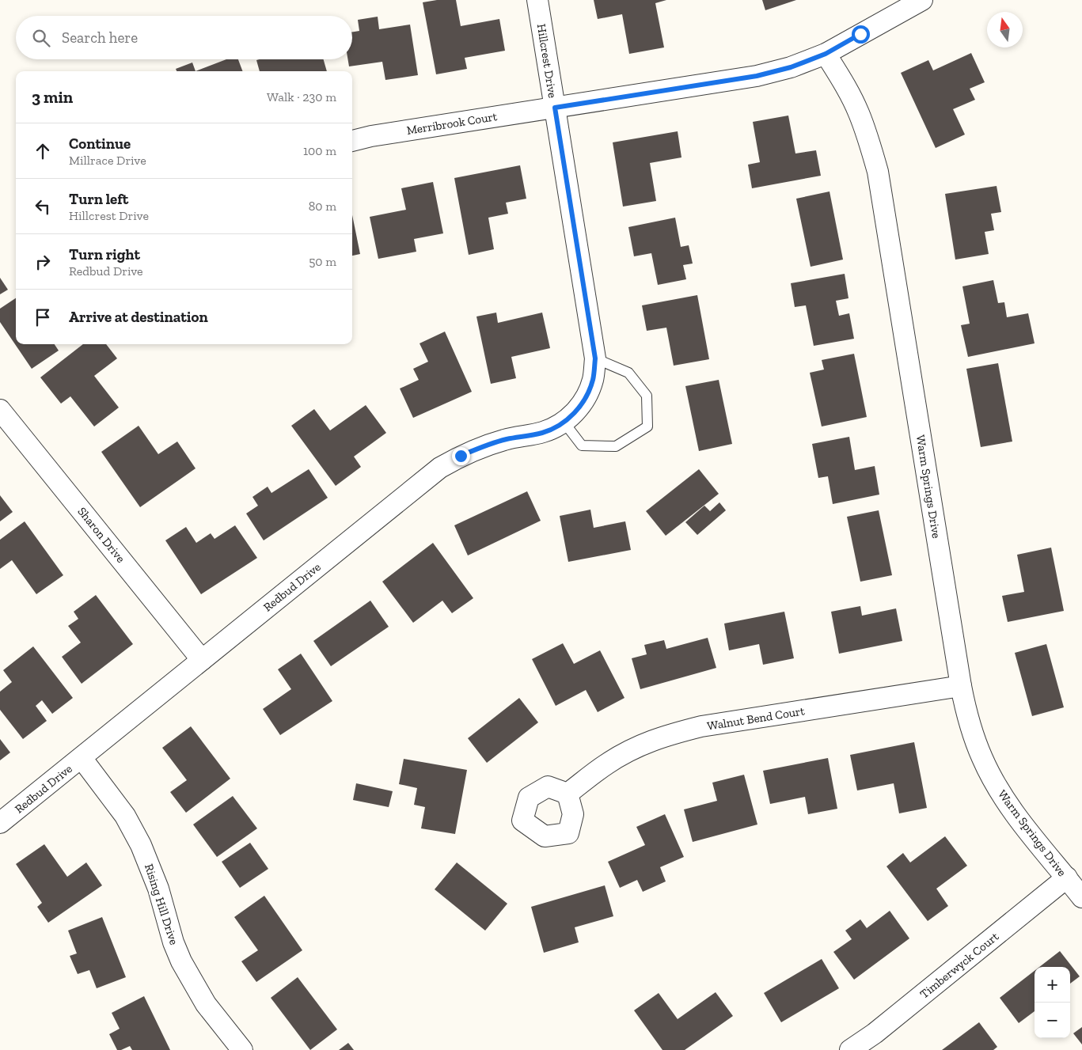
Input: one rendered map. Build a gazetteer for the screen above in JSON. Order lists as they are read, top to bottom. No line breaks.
{"streets":{"street":["Hillcrest Drive","Merribrook Court","Warm Springs Drive","Sharon Drive","Redbud Drive","Walnut Bend Court","Rising Hill Drive","Timberwyck Court"]},"crossings":[["Hillcrest Drive","Merribrook Court"],["Hillcrest Drive","Redbud Drive"],["Merribrook Court","Warm Springs Drive"],["Warm Springs Drive","Walnut Bend Court"],["Warm Springs Drive","Timberwyck Court"],["Sharon Drive","Redbud Drive"],["Redbud Drive","Rising Hill Drive"]],"north":"top","page":{"search":"Search here","heading":["3 min","Walk · 230 m"],"list":[["Continue","Millrace Drive","100 m"],["Turn left","Hillcrest Drive","80 m"],["Turn right","Redbud Drive","50 m"],"Arrive at destination"],"map_buttons":["+","−"]}}
